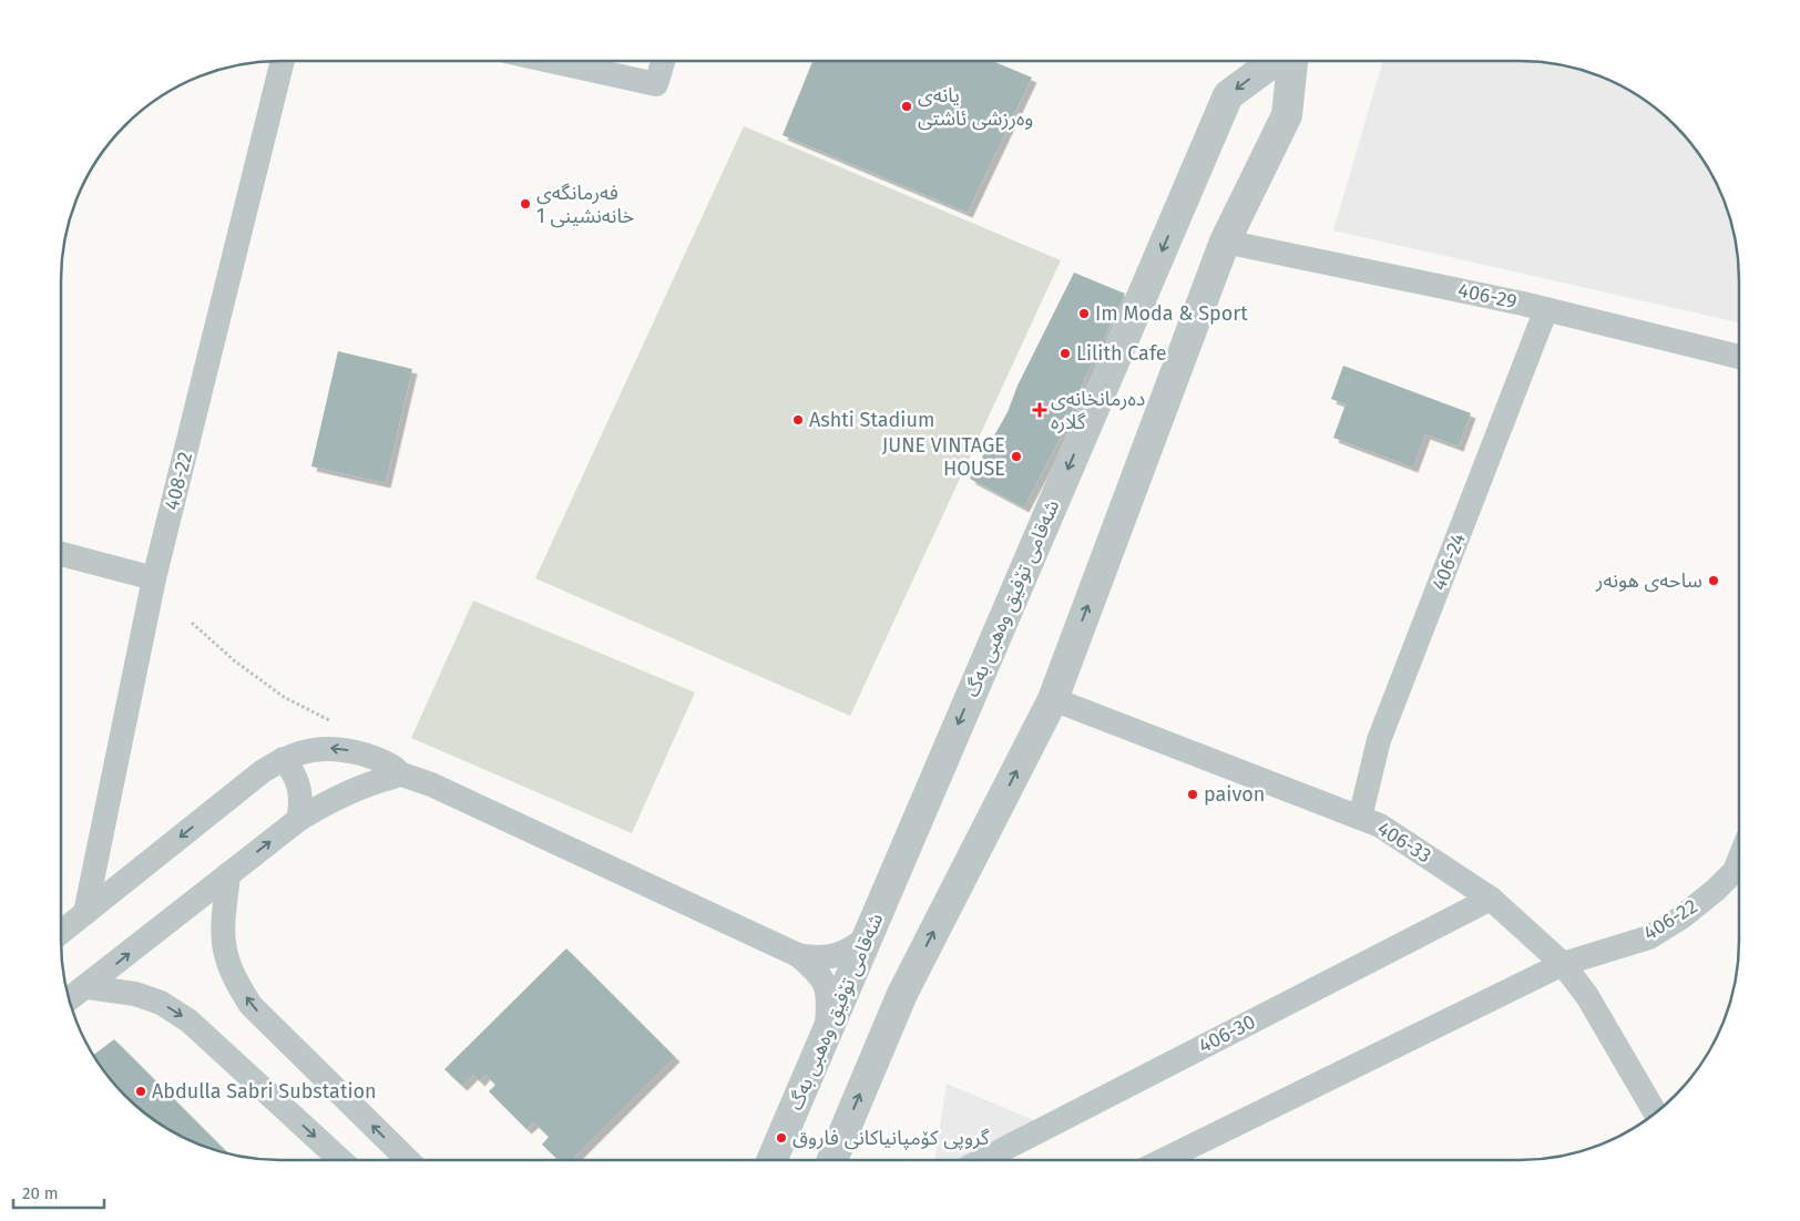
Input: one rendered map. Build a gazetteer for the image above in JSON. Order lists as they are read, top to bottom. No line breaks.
{"streets":{"street":["406-29","408-22","406-24","شەقامی تۆفیق وەهبی بەگ","406-33","406-22","406-30"]},"crossings":[["406-29","406-24"],["406-24","406-33"],["406-33","406-22"],["406-33","406-30"]],"places":{"other":["یانەی وەرزشی ئاشتی","فەرمانگەی خانەنشینی 1","Im Moda & Sport","Lilith Cafe","Ashti Stadium","JUNE VINTAGE HOUSE","ساحەی هونەر","paivon","Abdulla Sabri Substation","گروپی کۆمپانیاکانی فاروق"],"health":["دەرمانخانەی گلارە"]},"scale_bar":"20 m"}
